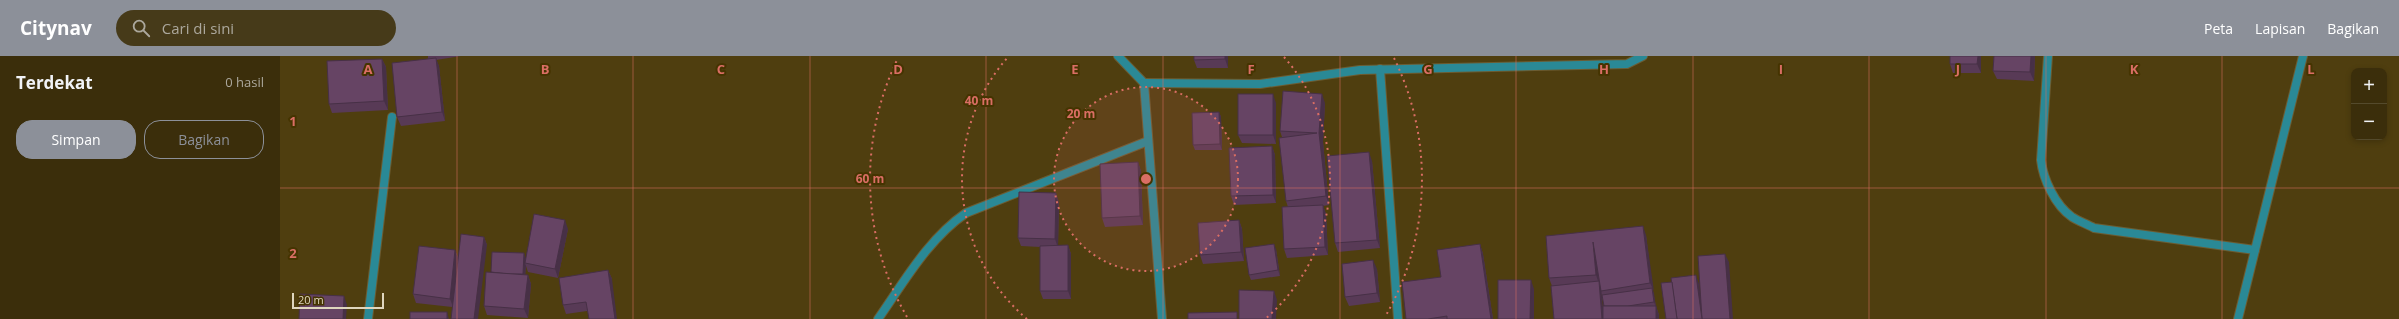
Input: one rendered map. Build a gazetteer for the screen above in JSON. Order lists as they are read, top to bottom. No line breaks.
{"scale_bar":"20 m","page":{"header":"Citynav","search":"Cari di sini","nav":["Peta","Lapisan","Bagikan"],"heading":["Terdekat","0 hasil"],"map_buttons":["+","−"],"buttons":["Simpan","Bagikan"],"scale":"20 m"},"grid":{"columns":["A","B","C","D","E","F","G","H","I","J","K","L"],"rows":["1","2"]},"rings":["40 m","20 m","60 m"]}
